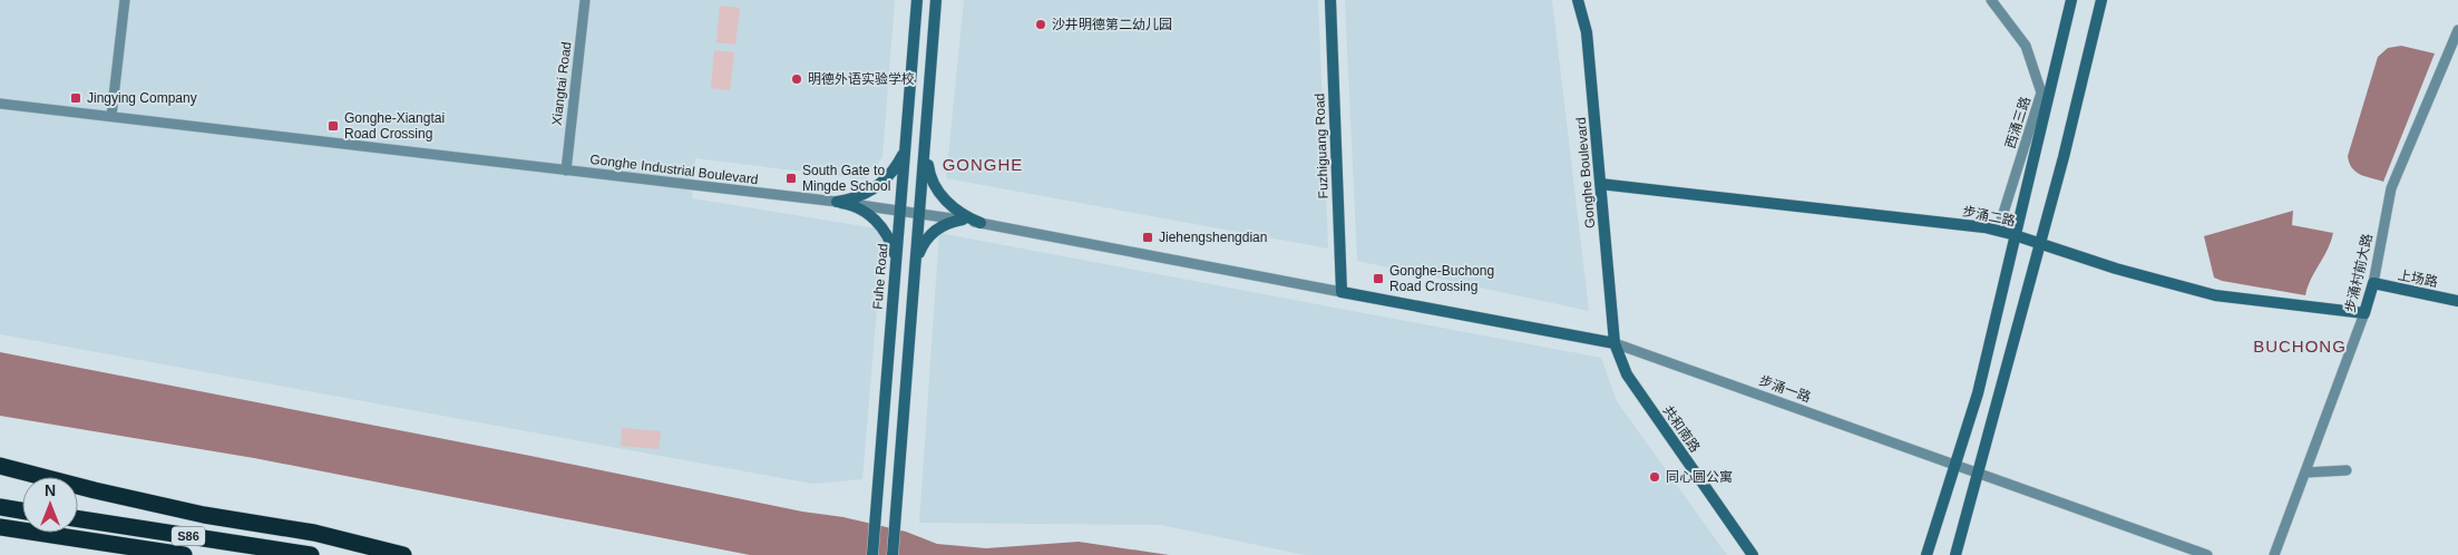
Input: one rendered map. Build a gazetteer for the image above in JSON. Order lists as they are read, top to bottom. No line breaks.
{"streets":{"highway":["S86"],"street":["Xiangtai Road","西涌三路","Fuzhiguang Road","Gonghe Industrial Boulevard","Gonghe Boulevard","步涌二路","步涌村前大路","Fuhe Road","上场路","步涌一路","共和南路"]},"crossings":[["Xiangtai Road","Gonghe Industrial Boulevard"],["西涌三路","步涌二路"],["Fuzhiguang Road","Gonghe Industrial Boulevard"],["Fuzhiguang Road","步涌一路"],["Gonghe Industrial Boulevard","Fuhe Road"],["Gonghe Industrial Boulevard","步涌一路"],["Gonghe Boulevard","步涌二路"],["Gonghe Boulevard","步涌一路"],["Gonghe Boulevard","共和南路"],["步涌二路","步涌村前大路"],["步涌村前大路","上场路"],["步涌一路","共和南路"]],"districts":["GONGHE","BUCHONG"],"places":{"other":["沙井明德第二幼儿园","明德外语实验学校","同心圆公寓"],"transit":["Jingying Company","Gonghe-Xiangtai Road Crossing","South Gate to Mingde School","Jiehengshengdian","Gonghe-Buchong Road Crossing"]},"north":"top"}
